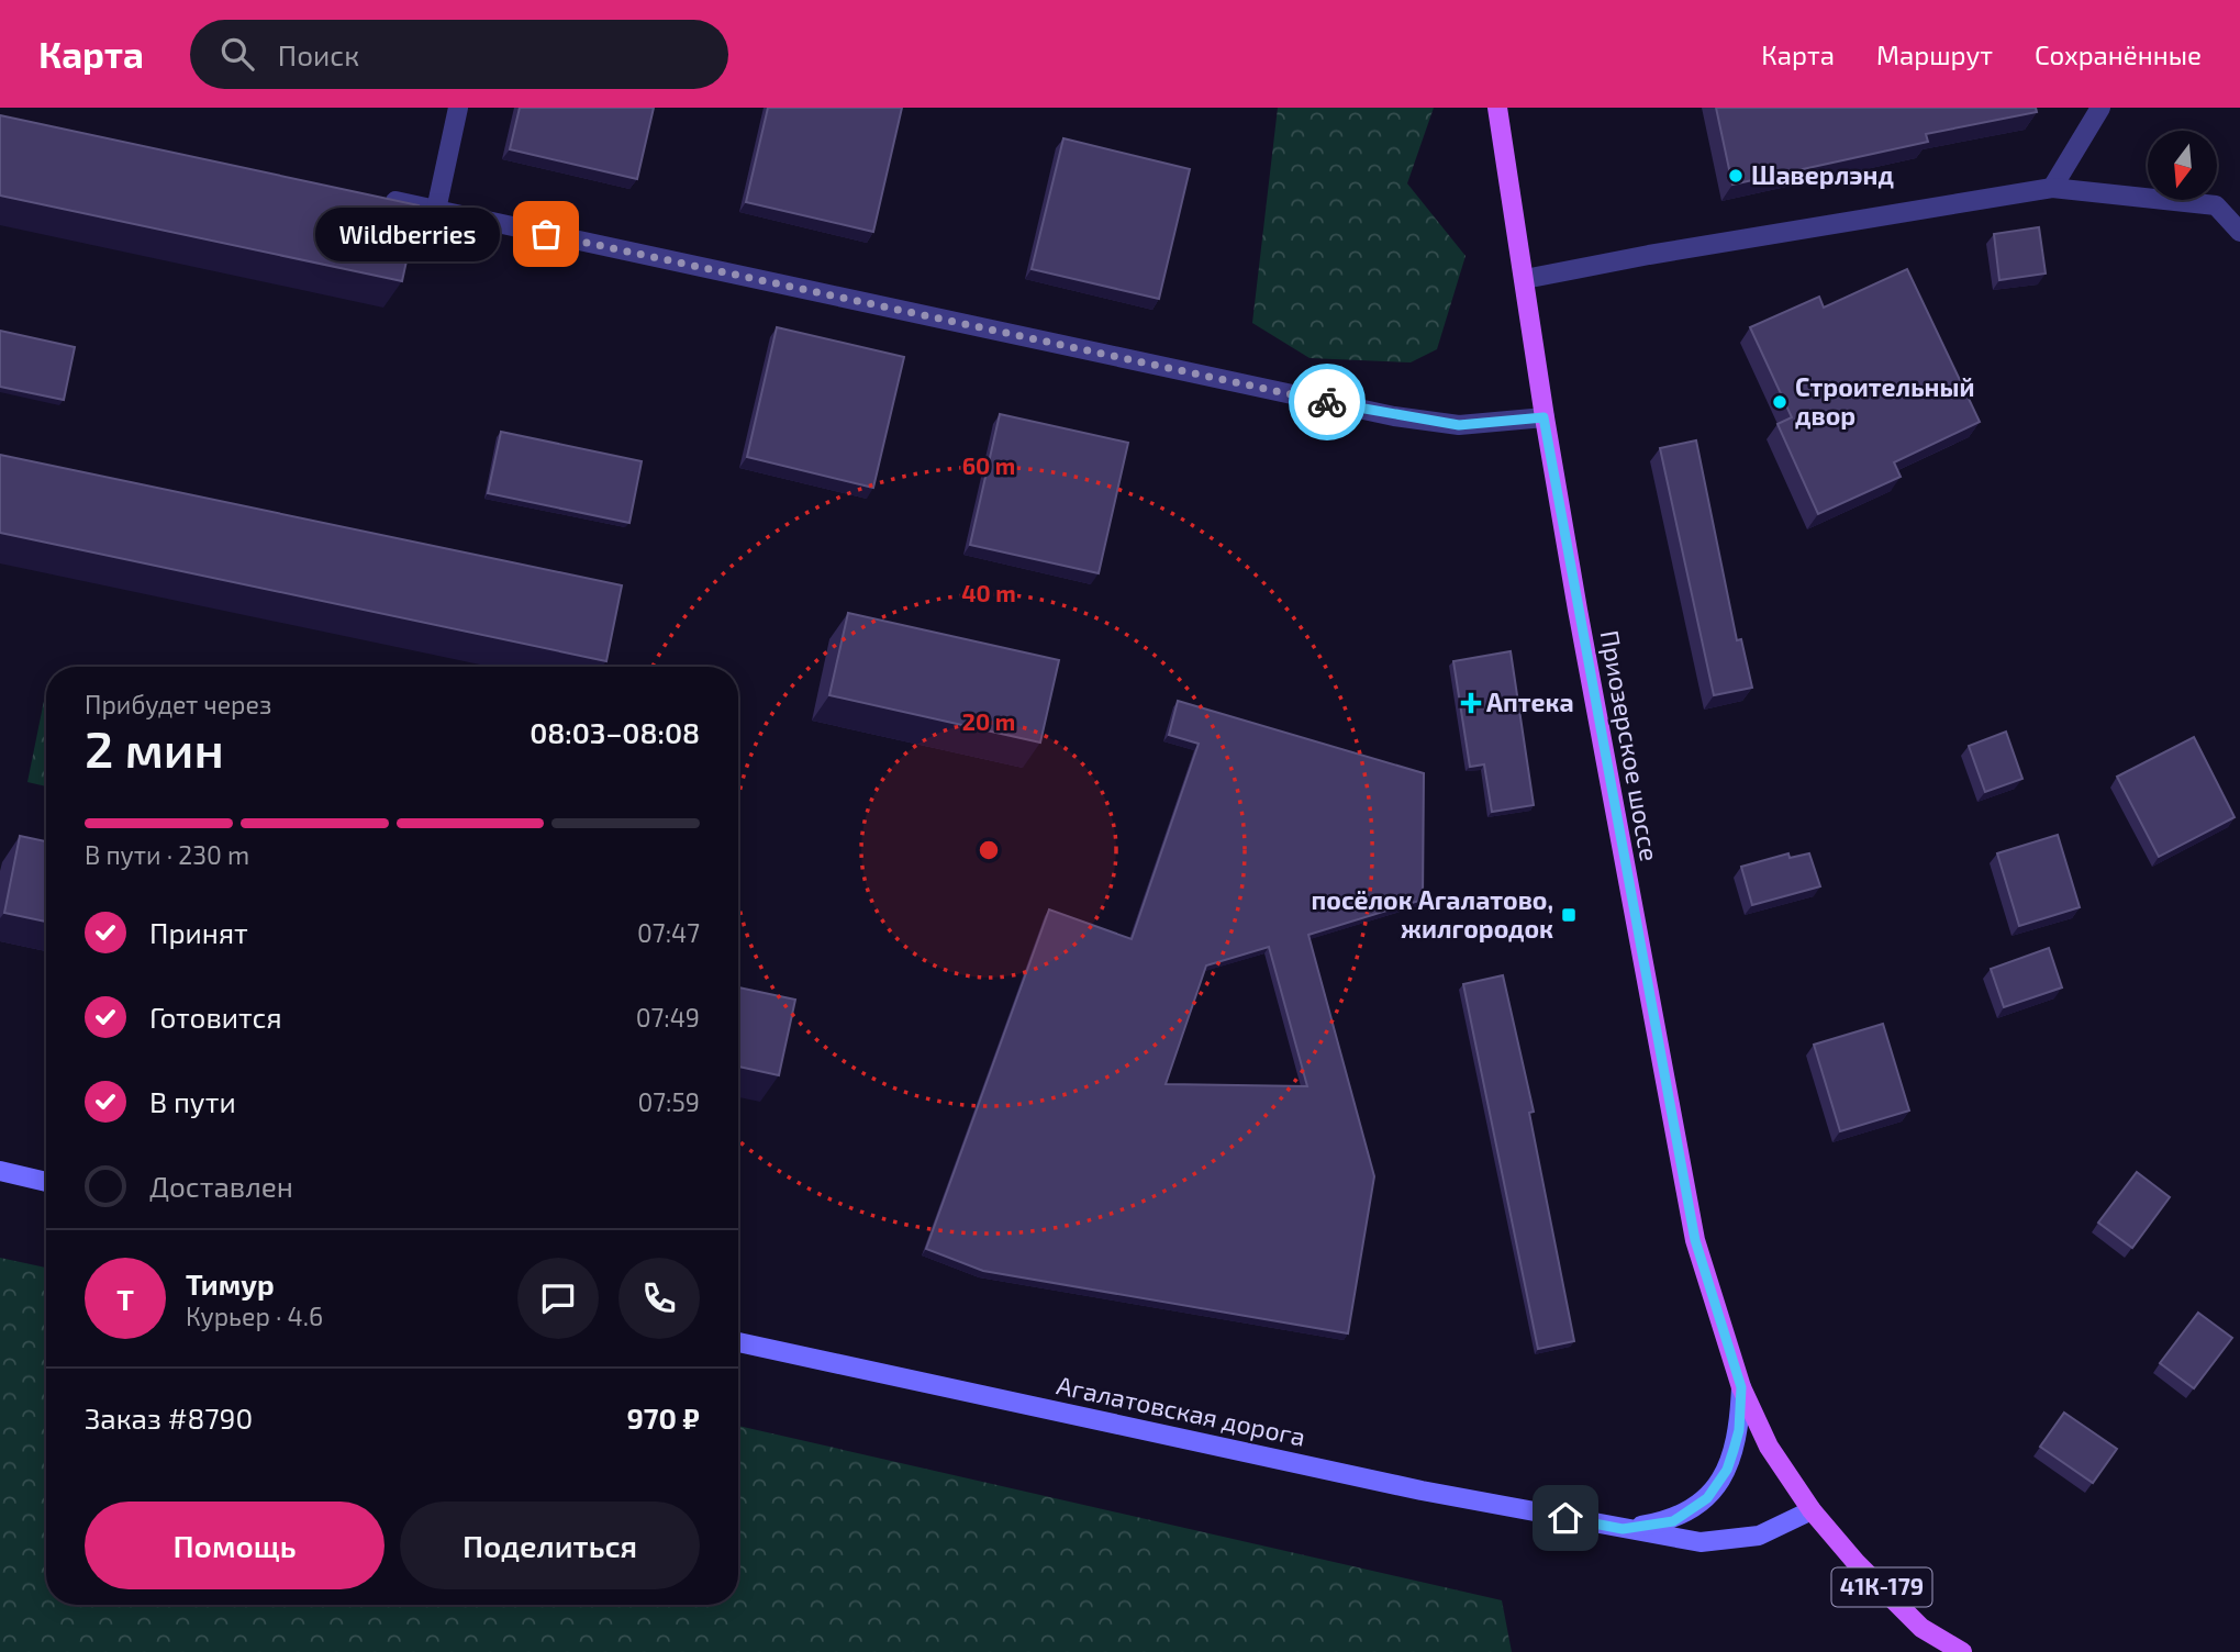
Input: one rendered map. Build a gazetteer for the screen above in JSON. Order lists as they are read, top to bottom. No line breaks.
{"streets":{"main road":["Приозерское шоссе","Агалатовская дорога","41К-179"]},"crossings":[["Приозерское шоссе","41К-179"],["Агалатовская дорога","41К-179"]],"places":{"other":["Шаверлэнд","Wildberries","Строительный двор"],"health":["Аптека"],"transit":["посёлок Агалатово, жилгородок"]},"north":"bottom","page":{"header":"Карта","search":"Поиск","nav":["Карта","Маршрут","Сохранённые"],"bubble":"Wildberries","heading":["2 мин","Прибудет через","08:03–08:08"],"panel":["Тимур","Курьер · 4.6","Заказ #8790","970 ₽"],"bar":"В пути · 230 m","list":[["Принят","07:47"],["Готовится","07:49"],["В пути","07:59"],"Доставлен"],"round":"Т","buttons":["Помощь","Поделиться"]},"rings":["60 m","40 m","20 m"]}
